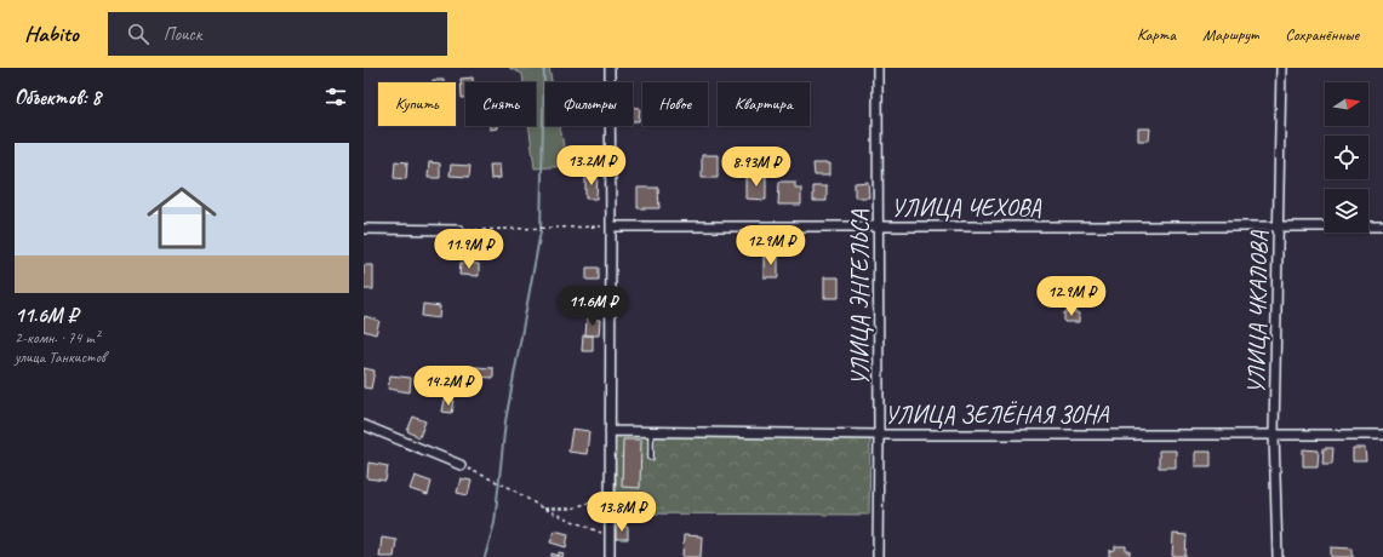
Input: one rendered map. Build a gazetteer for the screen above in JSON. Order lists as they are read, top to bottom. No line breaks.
{"streets":{"street":["УЛИЦА ЧЕХОВА","УЛИЦА ЭНГЕЛЬСА","УЛИЦА ЧКАЛОВА","УЛИЦА ЗЕЛЁНАЯ ЗОНА"]},"crossings":[["УЛИЦА ЧЕХОВА","УЛИЦА ЭНГЕЛЬСА"],["УЛИЦА ЧЕХОВА","УЛИЦА ЧКАЛОВА"],["УЛИЦА ЭНГЕЛЬСА","УЛИЦА ЗЕЛЁНАЯ ЗОНА"],["УЛИЦА ЧКАЛОВА","УЛИЦА ЗЕЛЁНАЯ ЗОНА"]],"north":"right","page":{"header":"Habito","search":"Поиск","nav":["Карта","Маршрут","Сохранённые"],"heading":"Объектов: 8","chip":["Купить","Снять","Фильтры","Новое","Квартира"],"list":[{"name":"11.6M ₽","note":"2-комн. · 74 m² · улица Танкистов"}],"price":["13.2M ₽","8.93M ₽","12.9M ₽","11.9M ₽","12.9M ₽","11.6M ₽","14.2M ₽","13.8M ₽"]}}
